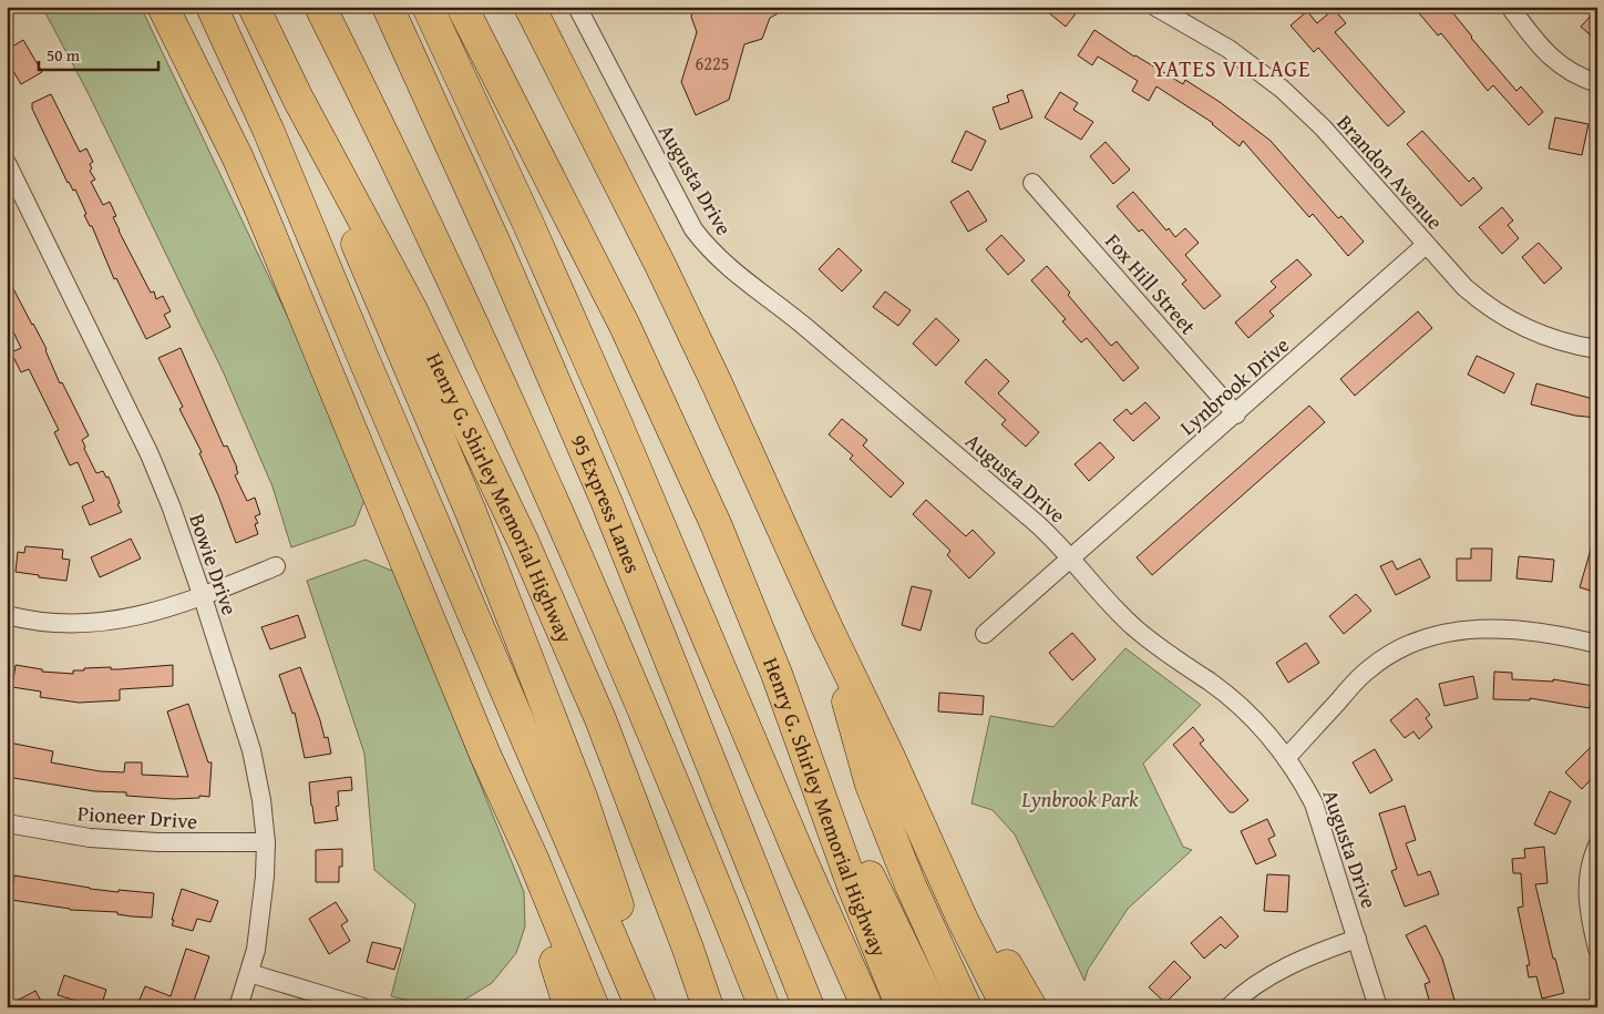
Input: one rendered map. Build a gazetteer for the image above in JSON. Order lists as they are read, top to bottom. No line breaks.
{"streets":{"highway":["Henry G. Shirley Memorial Highway","95 Express Lanes"],"street":["Brandon Avenue","Augusta Drive","Fox Hill Street","Lynbrook Drive","Bowie Drive","Pioneer Drive"]},"crossings":[["Brandon Avenue","Lynbrook Drive"],["Augusta Drive","Lynbrook Drive"],["Fox Hill Street","Lynbrook Drive"],["Bowie Drive","Pioneer Drive"]],"districts":["YATES VILLAGE"],"parks":["Lynbrook Park"],"house_numbers":["6225"],"scale_bar":"50 m"}
